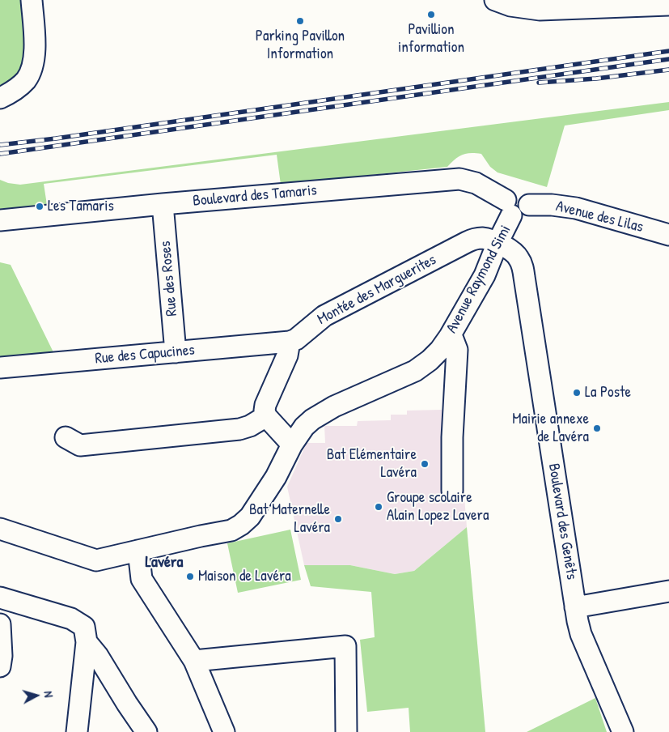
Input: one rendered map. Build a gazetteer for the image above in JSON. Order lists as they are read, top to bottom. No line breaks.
{"streets":{"street":["Boulevard des Tamaris","Avenue des Lilas","Rue des Roses","Avenue Raymond Simi","Montée des Marguerites","Rue des Capucines","Boulevard des Genêts"]},"crossings":[["Boulevard des Tamaris","Avenue des Lilas"],["Boulevard des Tamaris","Rue des Roses"],["Boulevard des Tamaris","Avenue Raymond Simi"],["Avenue des Lilas","Avenue Raymond Simi"],["Rue des Roses","Rue des Capucines"],["Avenue Raymond Simi","Montée des Marguerites"],["Avenue Raymond Simi","Boulevard des Genêts"],["Montée des Marguerites","Rue des Capucines"],["Montée des Marguerites","Boulevard des Genêts"]],"districts":["Lavéra"],"places":["Pavillion information","Parking Pavillon Information","Les Tamaris","La Poste","Mairie annexe de Lavéra","Bat Elémentaire Lavéra","Groupe scolaire Alain Lopez Lavera","Bat Maternelle Lavéra","Maison de Lavéra"],"north":"right"}
